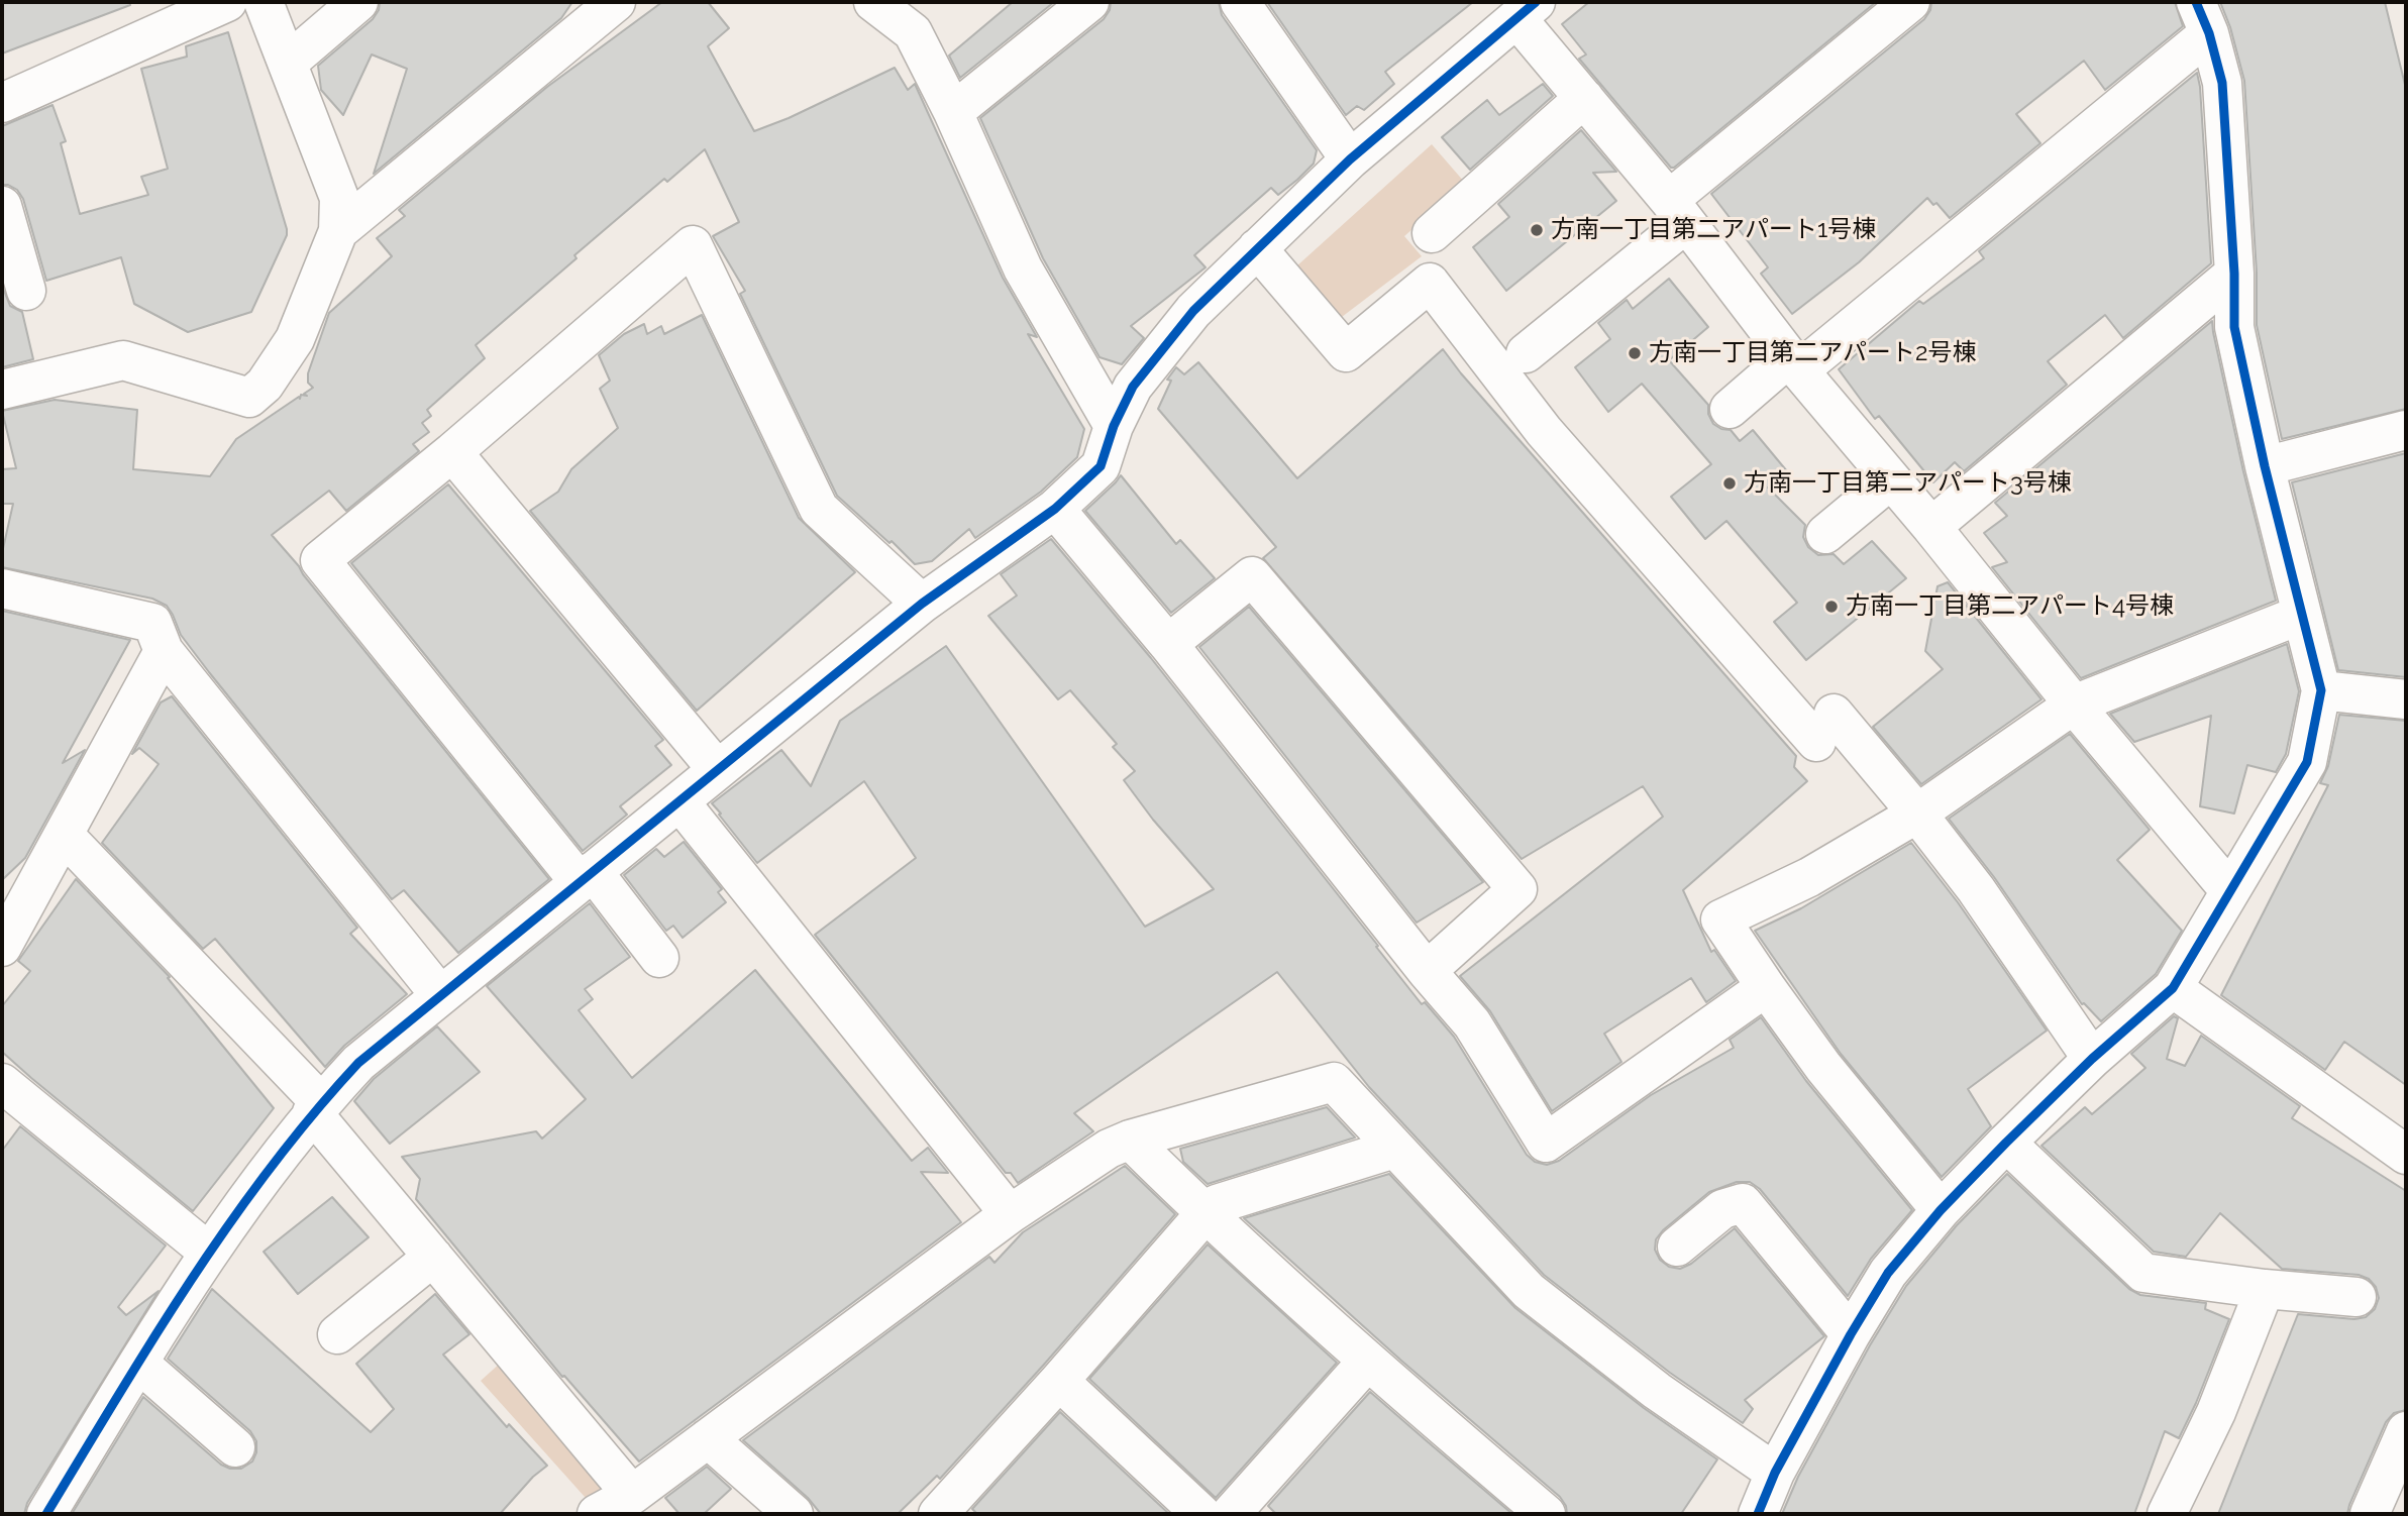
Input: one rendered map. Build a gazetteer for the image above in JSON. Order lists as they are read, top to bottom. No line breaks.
{"places":["方南一丁目第二アパート1号棟","方南一丁目第二アパート2号棟","方南一丁目第二アパート3号棟","方南一丁目第二アパート4号棟"]}
